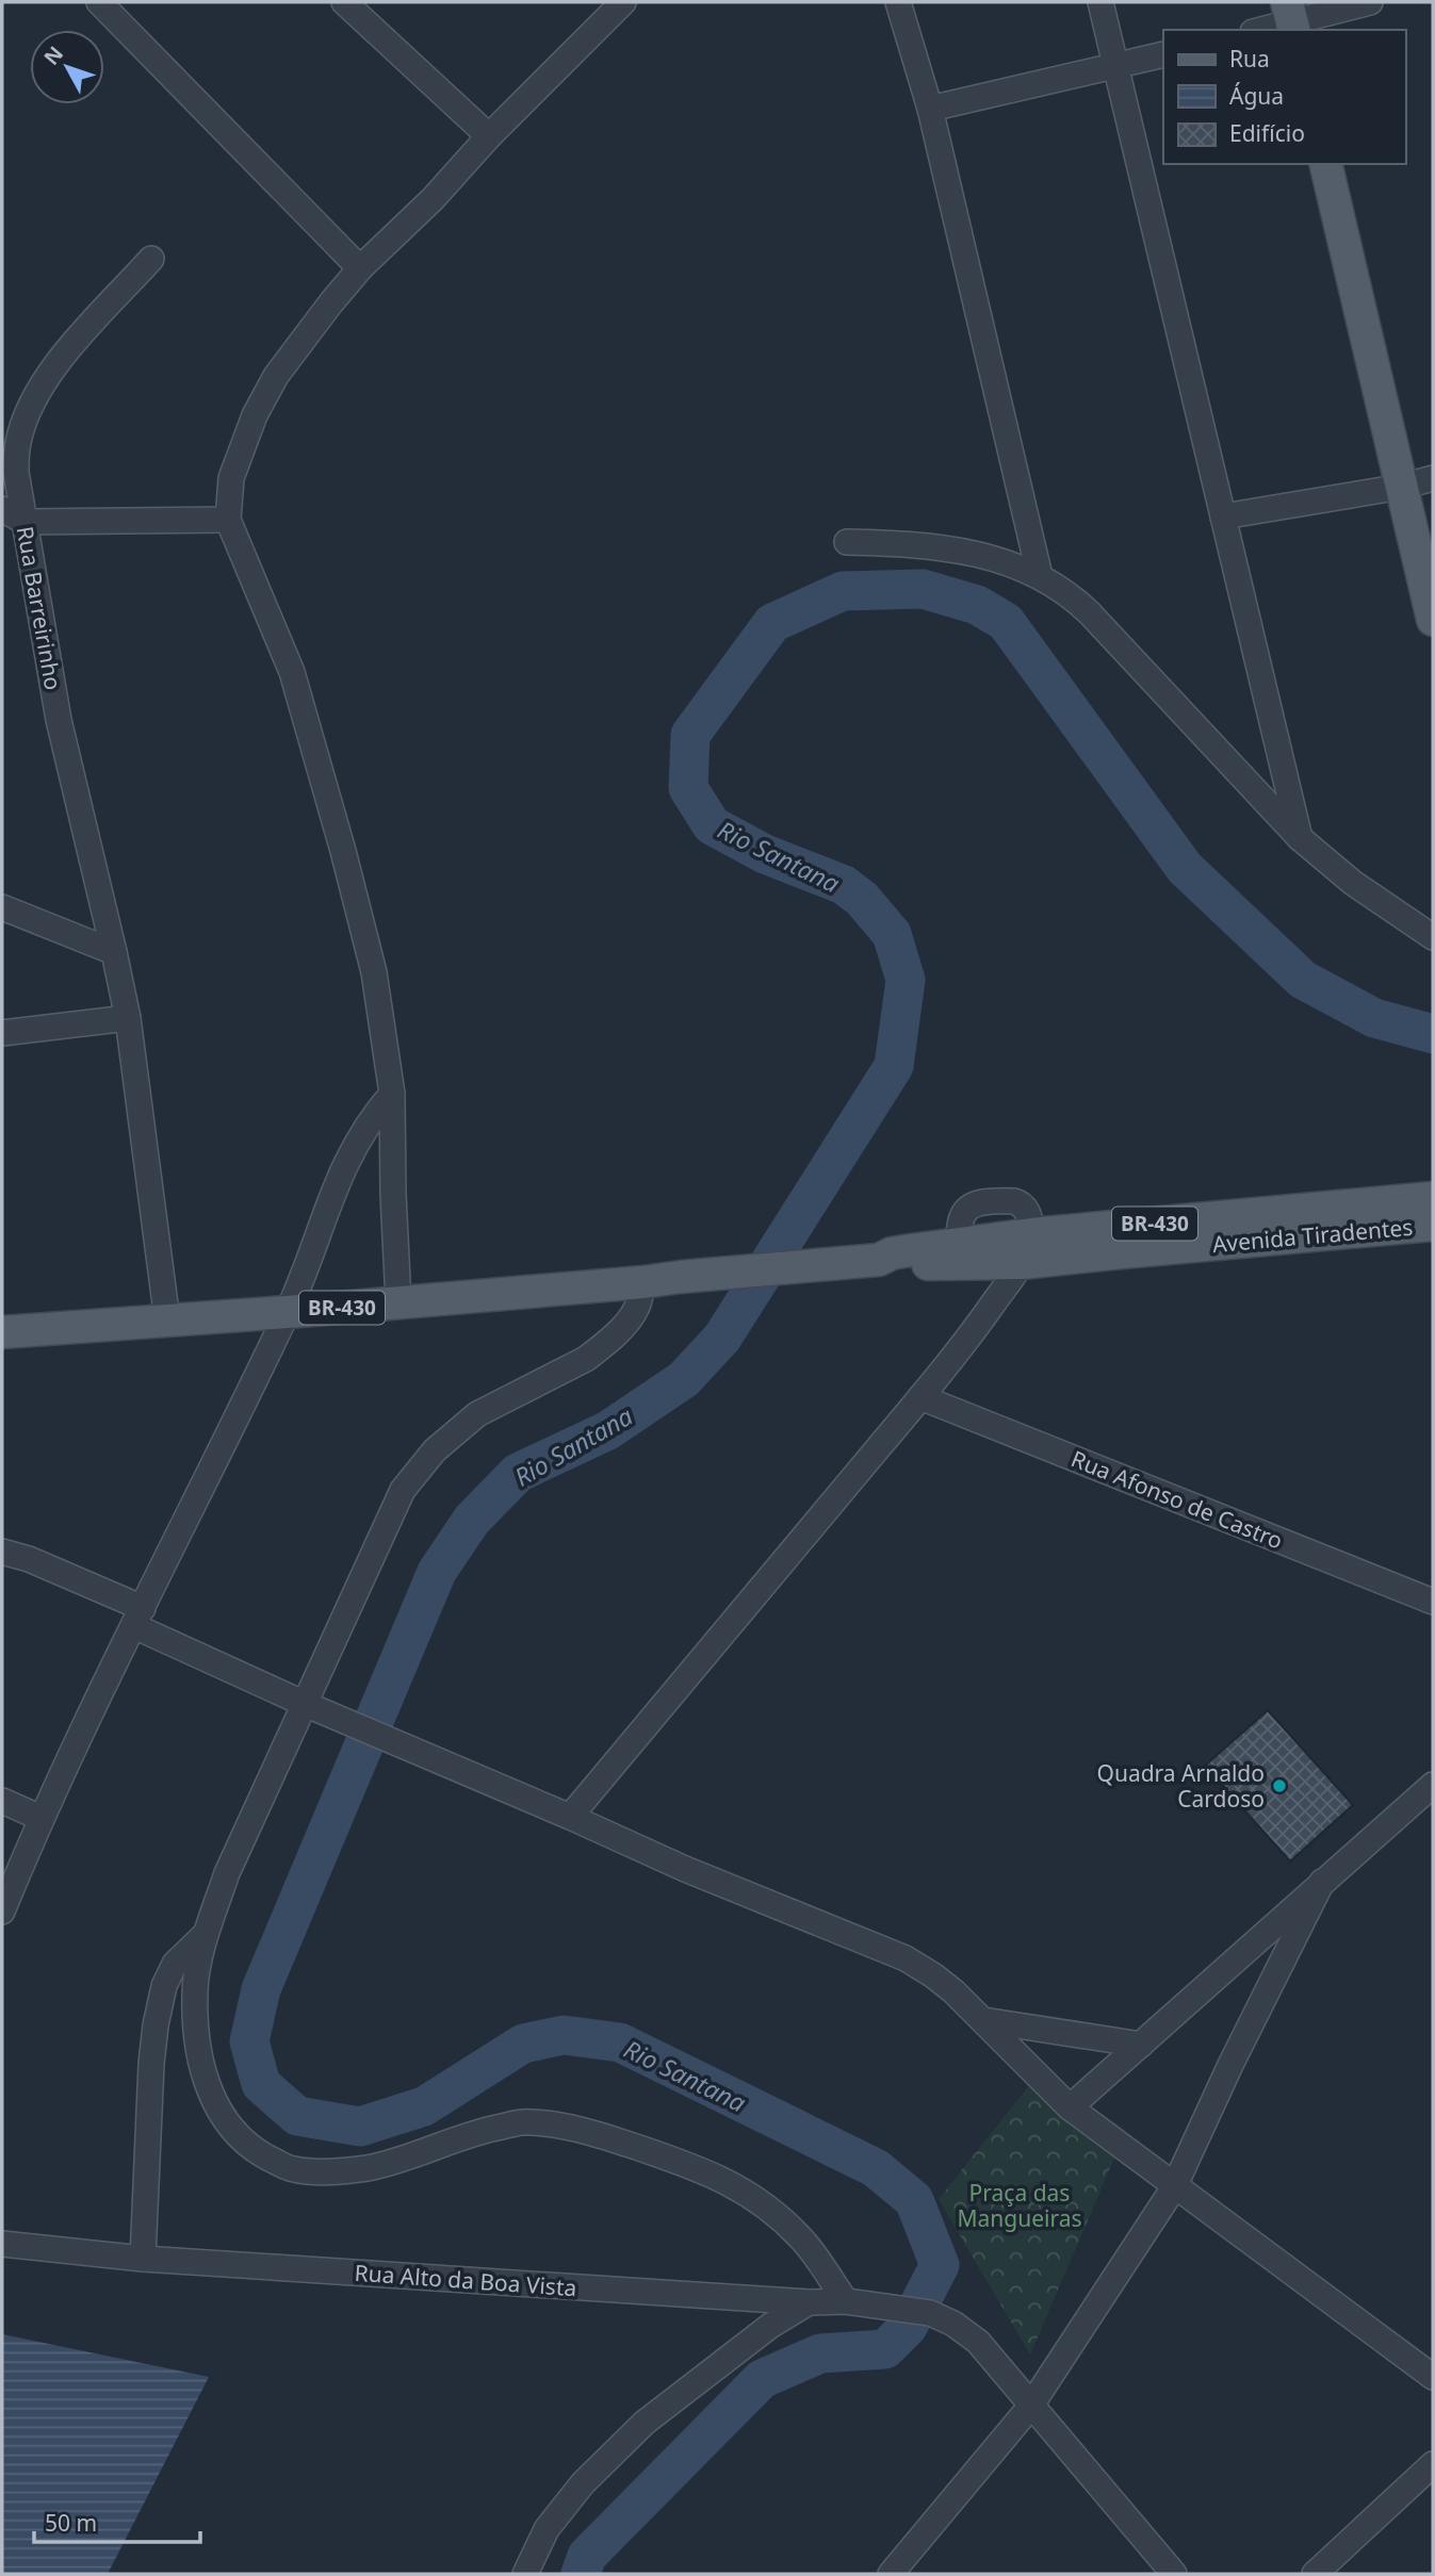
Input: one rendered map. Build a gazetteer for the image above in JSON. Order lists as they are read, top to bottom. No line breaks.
{"streets":{"main road":["BR-430","Avenida Tiradentes"],"street":["Rua Barreirinho","Rua Afonso de Castro","Rua Alto da Boa Vista"]},"crossings":[["Rua Barreirinho","BR-430"],["BR-430","Avenida Tiradentes"]],"water":["Rio Santana"],"parks":["Praça das Mangueiras"],"places":["Quadra Arnaldo Cardoso"],"legend":["Rua","Água","Edifício"],"scale_bar":"50 m","north":"top left"}
